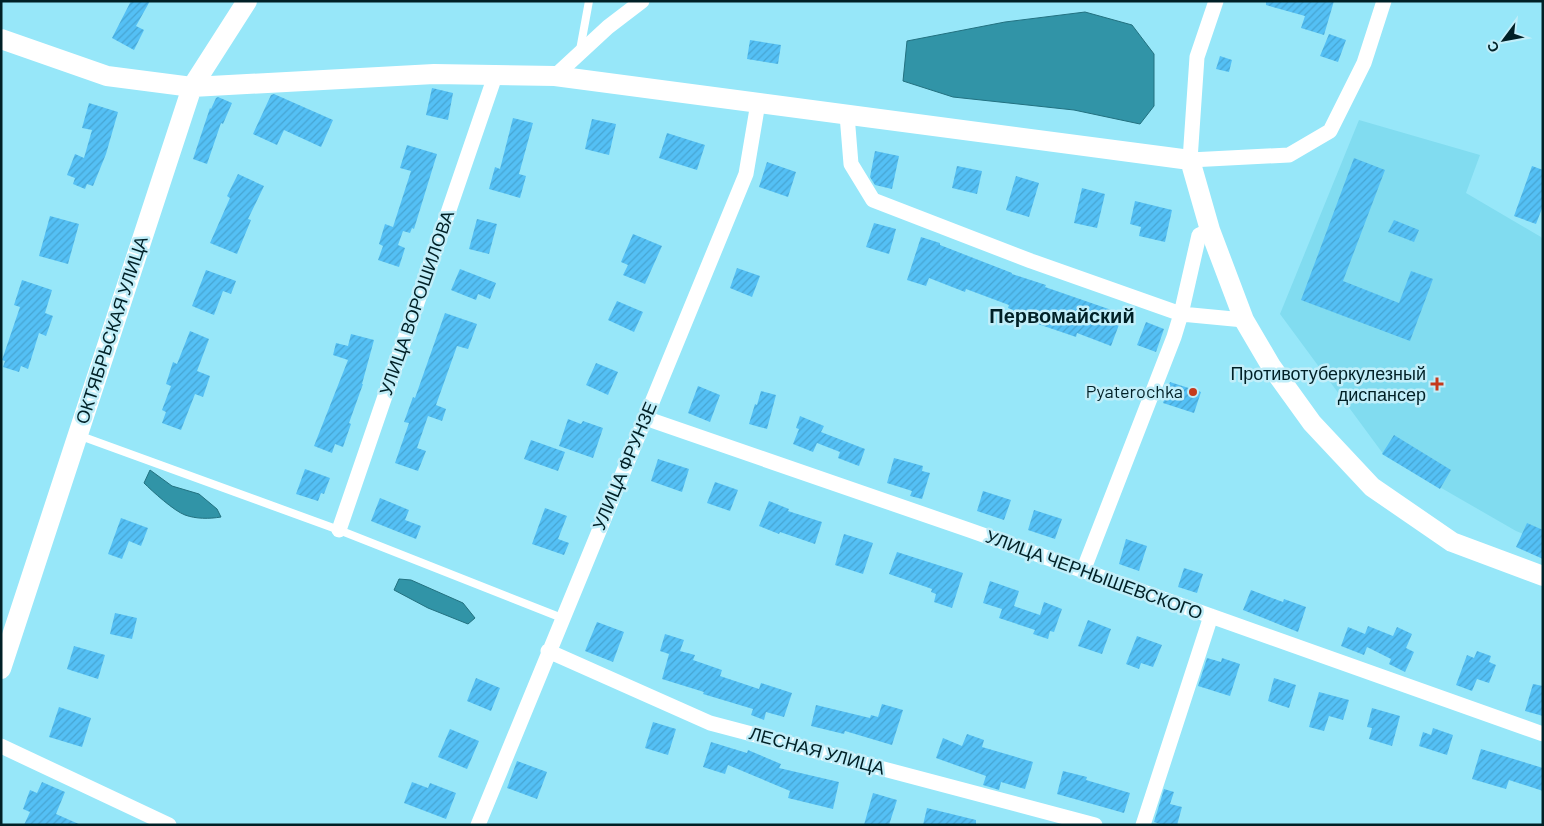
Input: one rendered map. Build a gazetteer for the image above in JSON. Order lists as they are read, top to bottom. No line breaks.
{"streets":{"street":["УЛИЦА ВОРОШИЛОВА","ОКТЯБРЬСКАЯ УЛИЦА","УЛИЦА ФРУНЗЕ","УЛИЦА ЧЕРНЫШЕВСКОГО","ЛЕСНАЯ УЛИЦА"]},"crossings":[["УЛИЦА ФРУНЗЕ","УЛИЦА ЧЕРНЫШЕВСКОГО"],["УЛИЦА ФРУНЗЕ","ЛЕСНАЯ УЛИЦА"]],"districts":["Первомайский"],"places":{"health":["Противотуберкулезный диспансер"],"other":["Pyaterochka"]},"north":"bottom left"}
